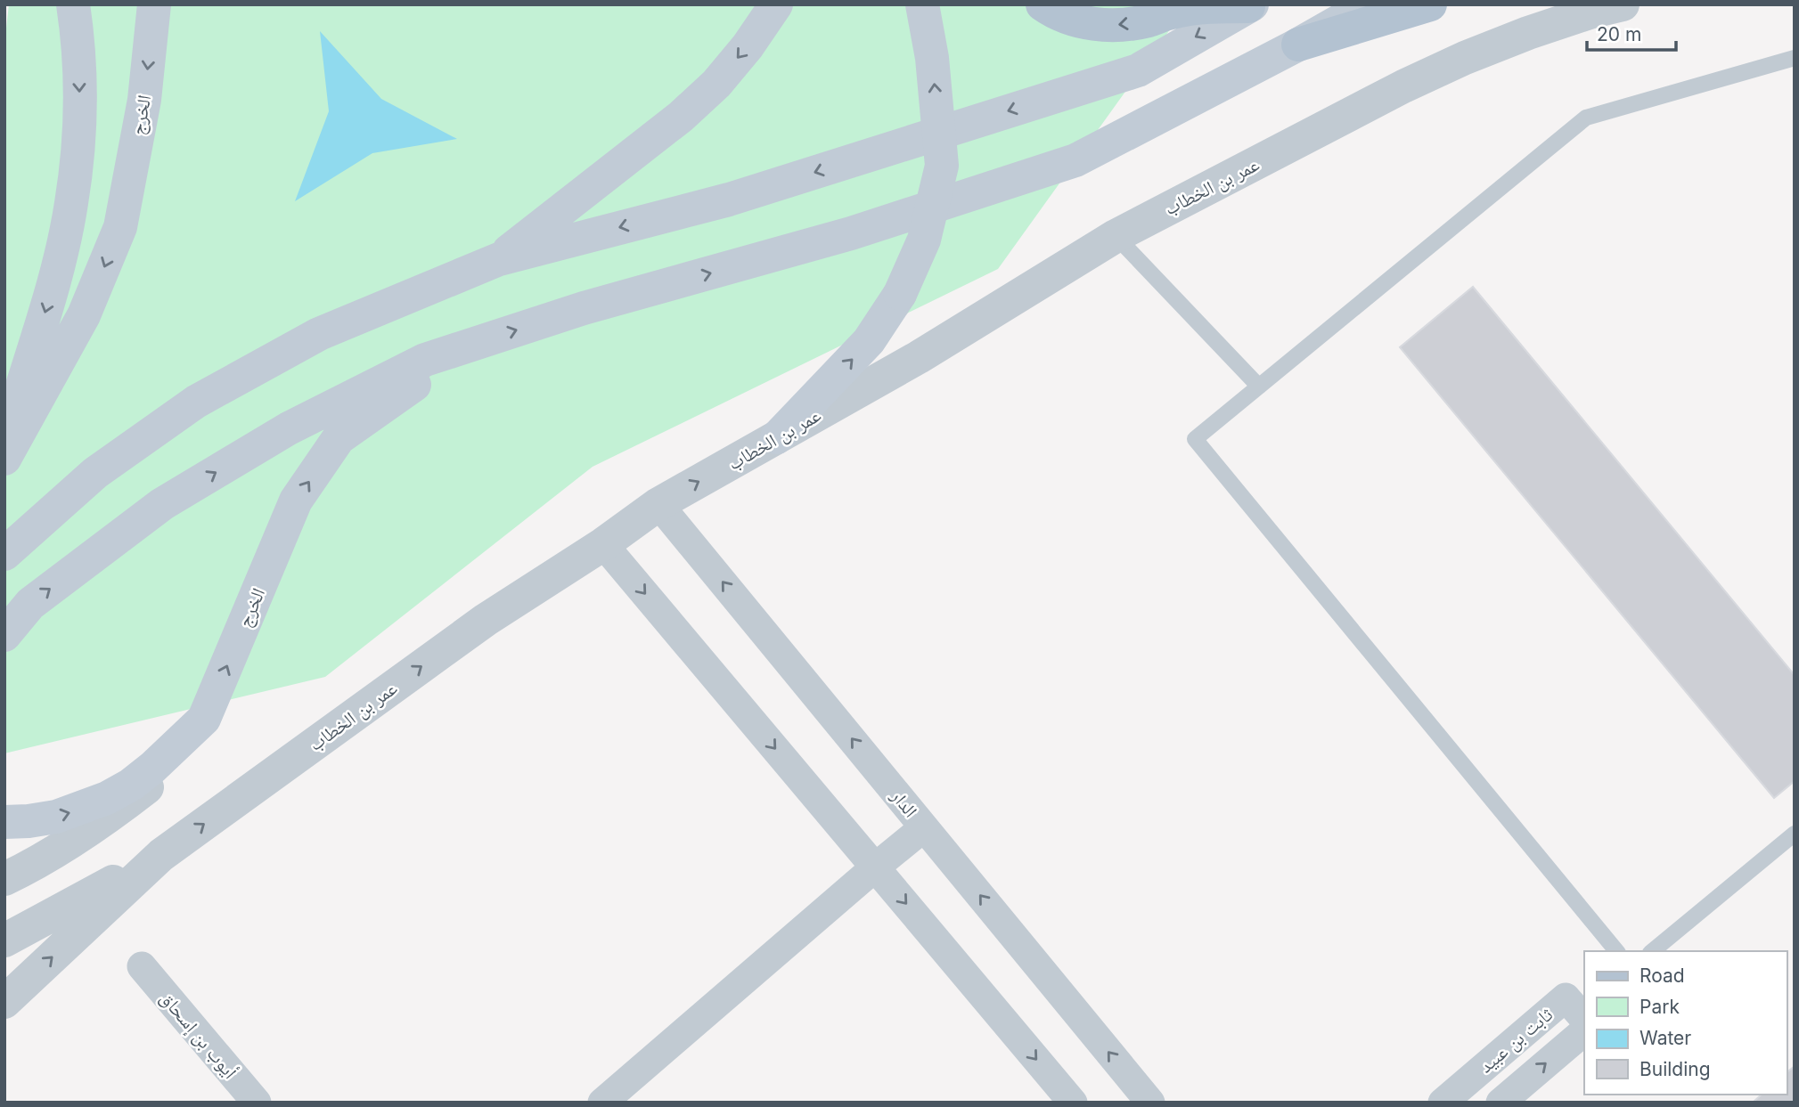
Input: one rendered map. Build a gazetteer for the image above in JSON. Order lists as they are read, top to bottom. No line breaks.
{"streets":{"main road":["الخرج"],"street":["عمر بن الخطاب","الدار","أيوب بن إسحاق","ثابت بن عبيد"]},"crossings":[["عمر بن الخطاب","الدار"]],"one_way":["ثابت بن عبيد"],"legend":["Road","Park","Water","Building"],"scale_bar":"20 m"}
